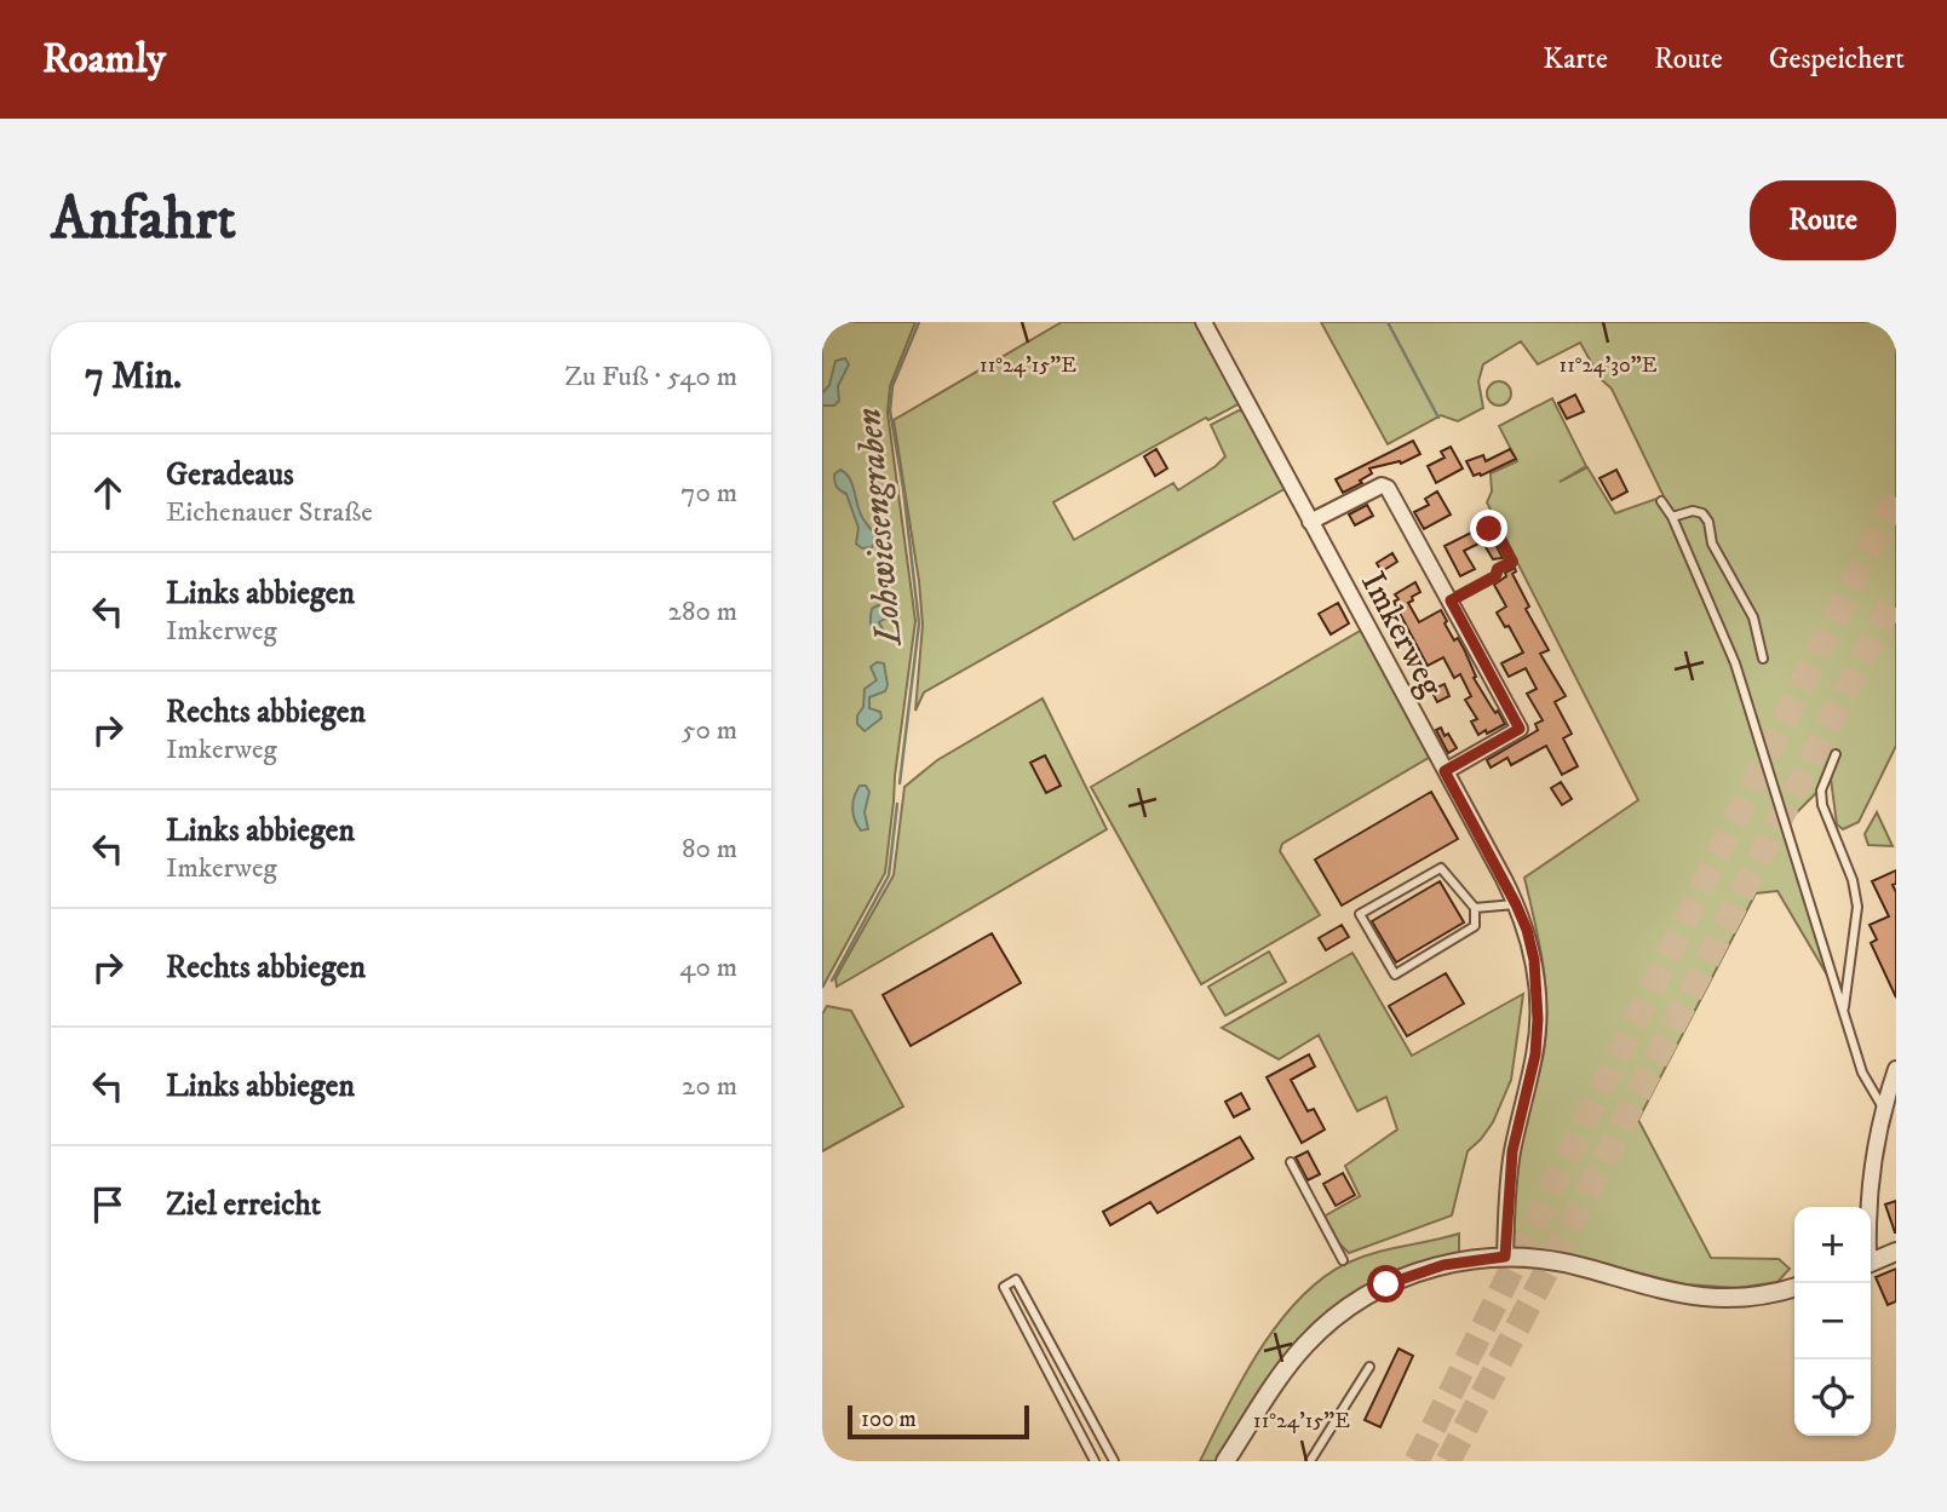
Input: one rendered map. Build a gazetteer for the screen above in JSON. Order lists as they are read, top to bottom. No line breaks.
{"streets":{"street":["Imkerweg"]},"water":["Lohwiesengraben"],"scale_bar":"100 m","page":{"header":"Roamly","nav":["Karte","Route","Gespeichert"],"buttons":"Route","title":"Anfahrt","heading":["7 Min.","Zu Fuß · 540 m"],"list":[["Geradeaus","Eichenauer Straße","70 m"],["Links abbiegen","Imkerweg","280 m"],["Rechts abbiegen","Imkerweg","50 m"],["Links abbiegen","Imkerweg","80 m"],["Rechts abbiegen","40 m"],["Links abbiegen","20 m"],"Ziel erreicht"],"map_buttons":["+","−"],"scale":"100 m"},"coordinates":["11°24'15\"E","11°24'30\"E"]}
